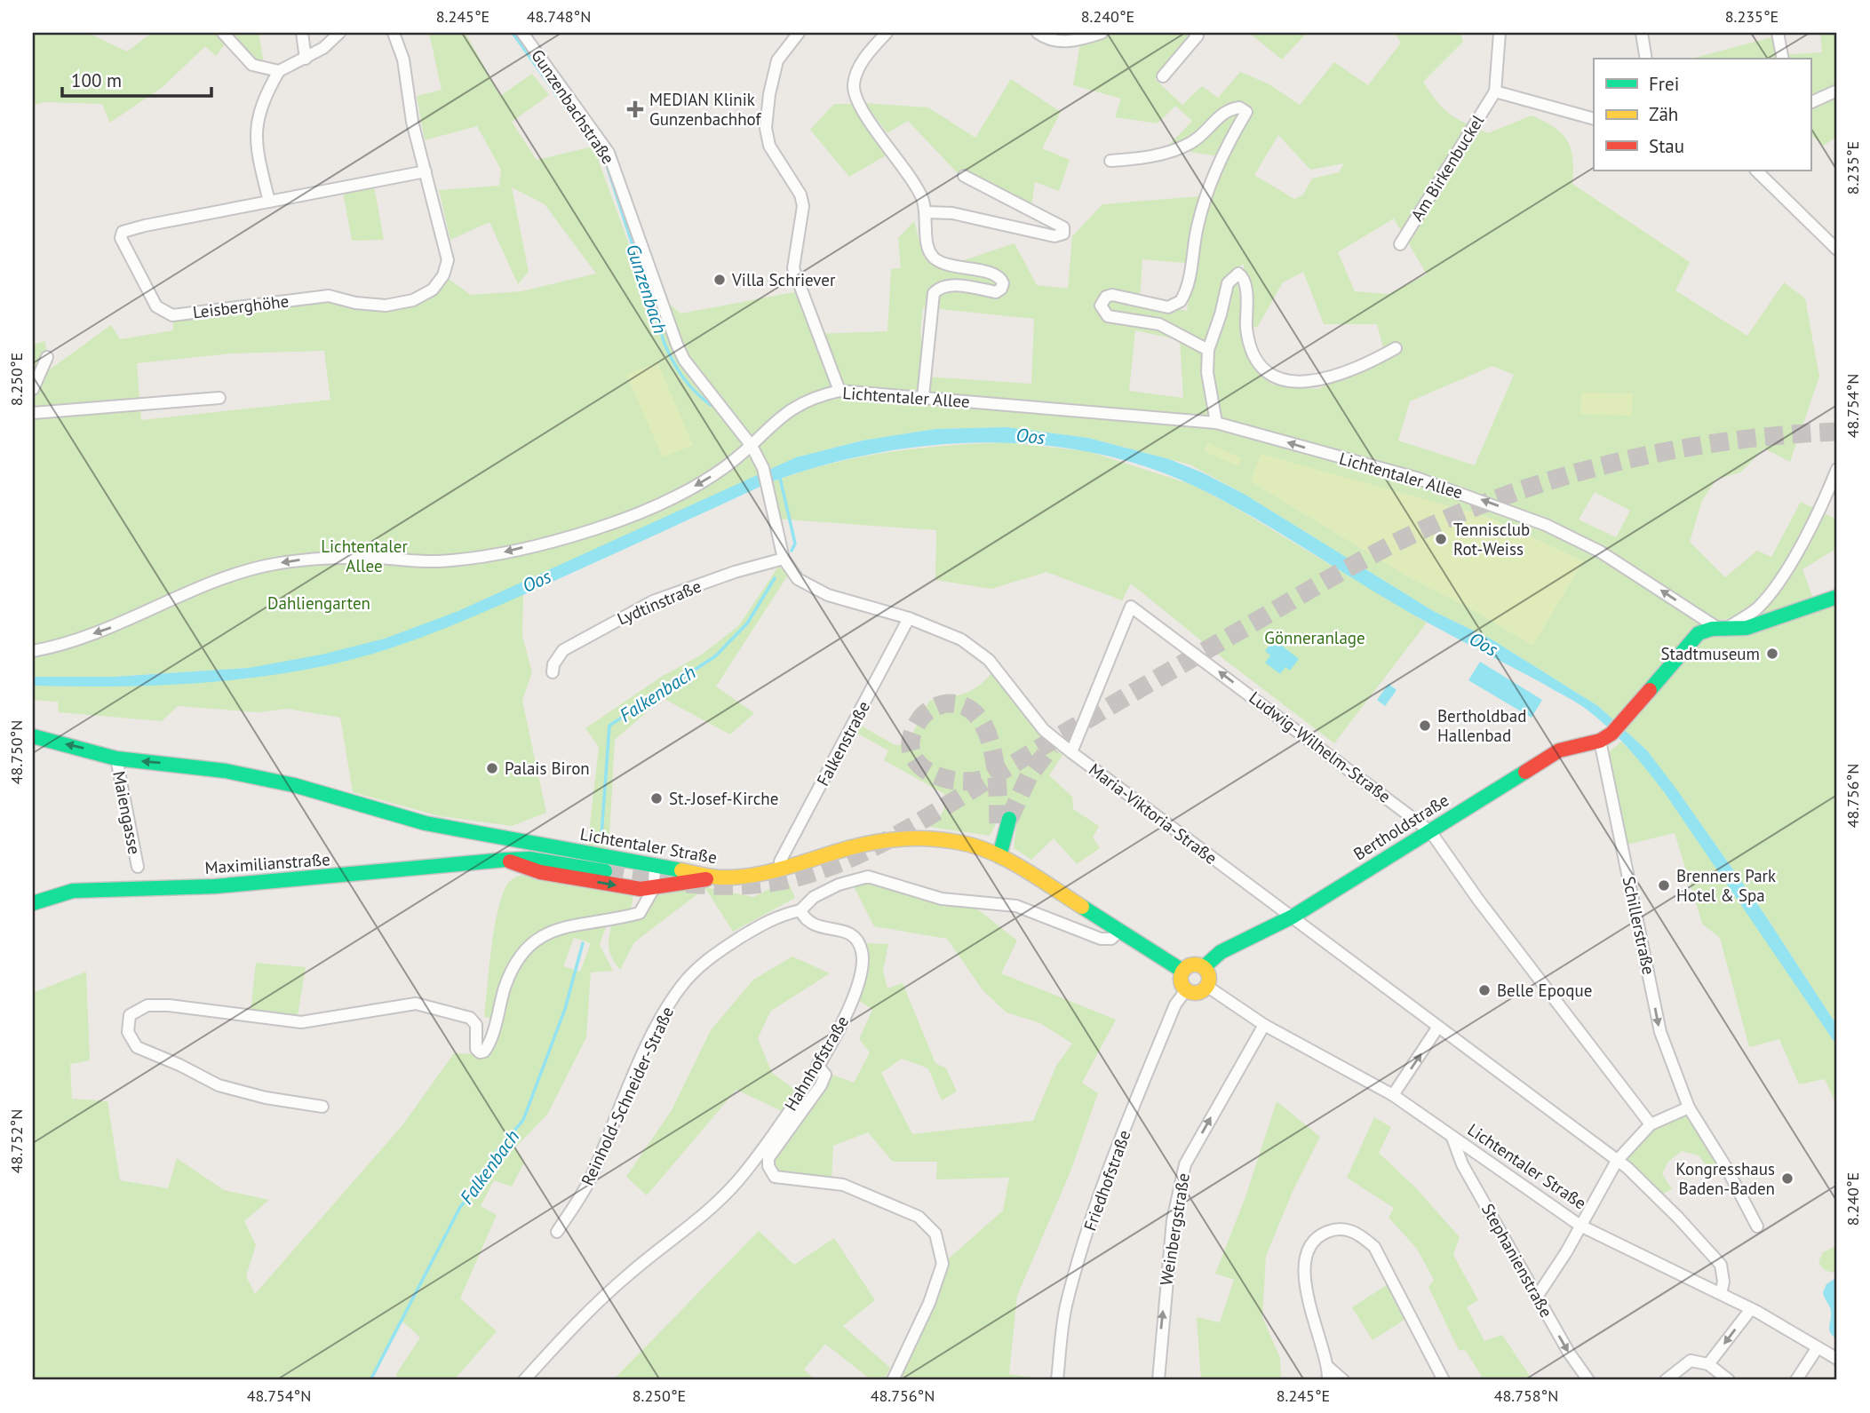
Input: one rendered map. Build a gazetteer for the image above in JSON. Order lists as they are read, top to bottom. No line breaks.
{"streets":{"main road":["Bertholdstraße","Lichtentaler Straße","Maximilianstraße"],"street":["Gunzenbachstraße","Am Birkenbuckel","Leisberghöhe","Lichtentaler Allee","Lydtinstraße","Falkenstraße","Ludwig-Wilhelm-Straße","Maiengasse","Maria-Viktoria-Straße","Schillerstraße","Hahnhofstraße","Reinhold-Schneider-Straße","Friedhofstraße","Weinbergstraße","Stephanienstraße"]},"crossings":[["Gunzenbachstraße","Lichtentaler Allee"],["Gunzenbachstraße","Maria-Viktoria-Straße"],["Lichtentaler Allee","Maria-Viktoria-Straße"],["Lydtinstraße","Maria-Viktoria-Straße"],["Falkenstraße","Maria-Viktoria-Straße"],["Falkenstraße","Lichtentaler Straße"],["Ludwig-Wilhelm-Straße","Maria-Viktoria-Straße"],["Ludwig-Wilhelm-Straße","Bertholdstraße"],["Maiengasse","Lichtentaler Straße"],["Maria-Viktoria-Straße","Bertholdstraße"],["Maria-Viktoria-Straße","Lichtentaler Straße"],["Bertholdstraße","Lichtentaler Straße"],["Bertholdstraße","Schillerstraße"],["Bertholdstraße","Friedhofstraße"],["Lichtentaler Straße","Maximilianstraße"],["Lichtentaler Straße","Friedhofstraße"],["Lichtentaler Straße","Weinbergstraße"],["Lichtentaler Straße","Stephanienstraße"],["Hahnhofstraße","Reinhold-Schneider-Straße"]],"one_way":["Lichtentaler Allee","Schillerstraße","Weinbergstraße","Stephanienstraße"],"water":["Gunzenbach","Oos","Falkenbach"],"parks":["Lichtentaler Allee","Dahliengarten","Gönneranlage"],"places":{"health":["MEDIAN Klinik Gunzenbachhof"],"other":["Villa Schriever","Tennisclub Rot-Weiss","Stadtmuseum","Bertholdbad Hallenbad","Palais Biron","St.-Josef-Kirche","Brenners Park Hotel & Spa","Belle Epoque","Kongresshaus Baden-Baden"]},"legend":["Frei","Zäh","Stau"],"scale_bar":"100 m","coordinates":["8.245°E","48.748°N","8.240°E","8.235°E","8.250°E","48.754°N","48.750°N","48.756°N","48.752°N","48.758°N"]}
